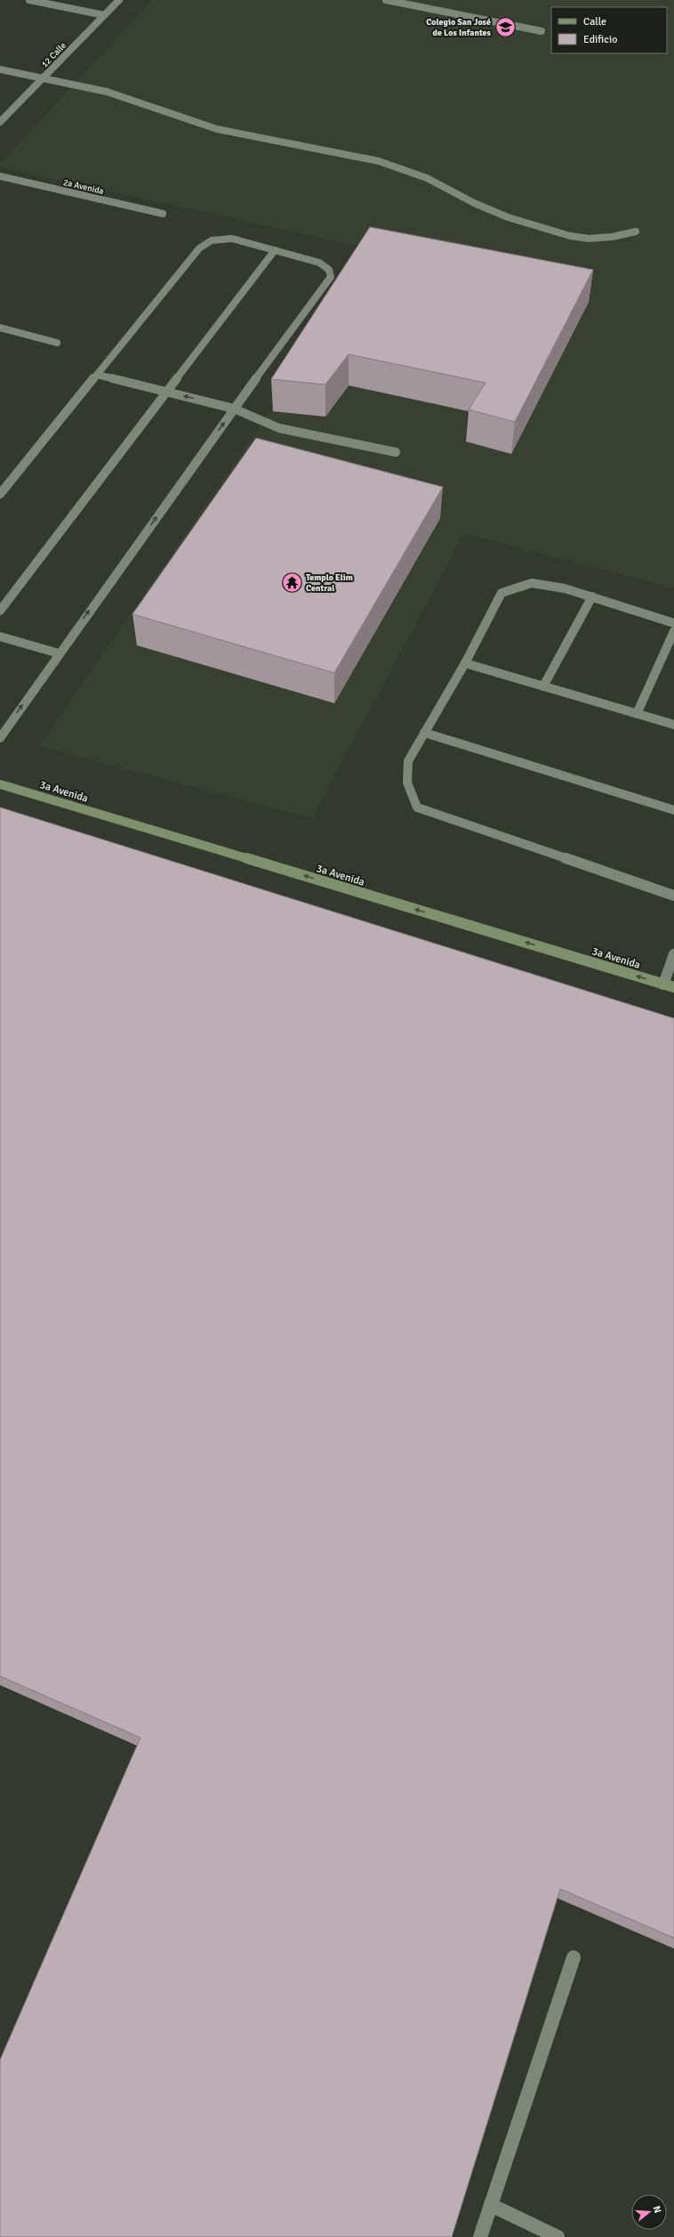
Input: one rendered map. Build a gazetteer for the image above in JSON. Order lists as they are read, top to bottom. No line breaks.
{"streets":{"main road":["3a Avenida"],"street":["12 Calle","2a Avenida"]},"one_way":["3a Avenida"],"places":{"school or university":["Colegio San José de Los Infantes"],"temple":["Templo Elim Central"]},"legend":["Calle","Edificio"],"north":"right"}
